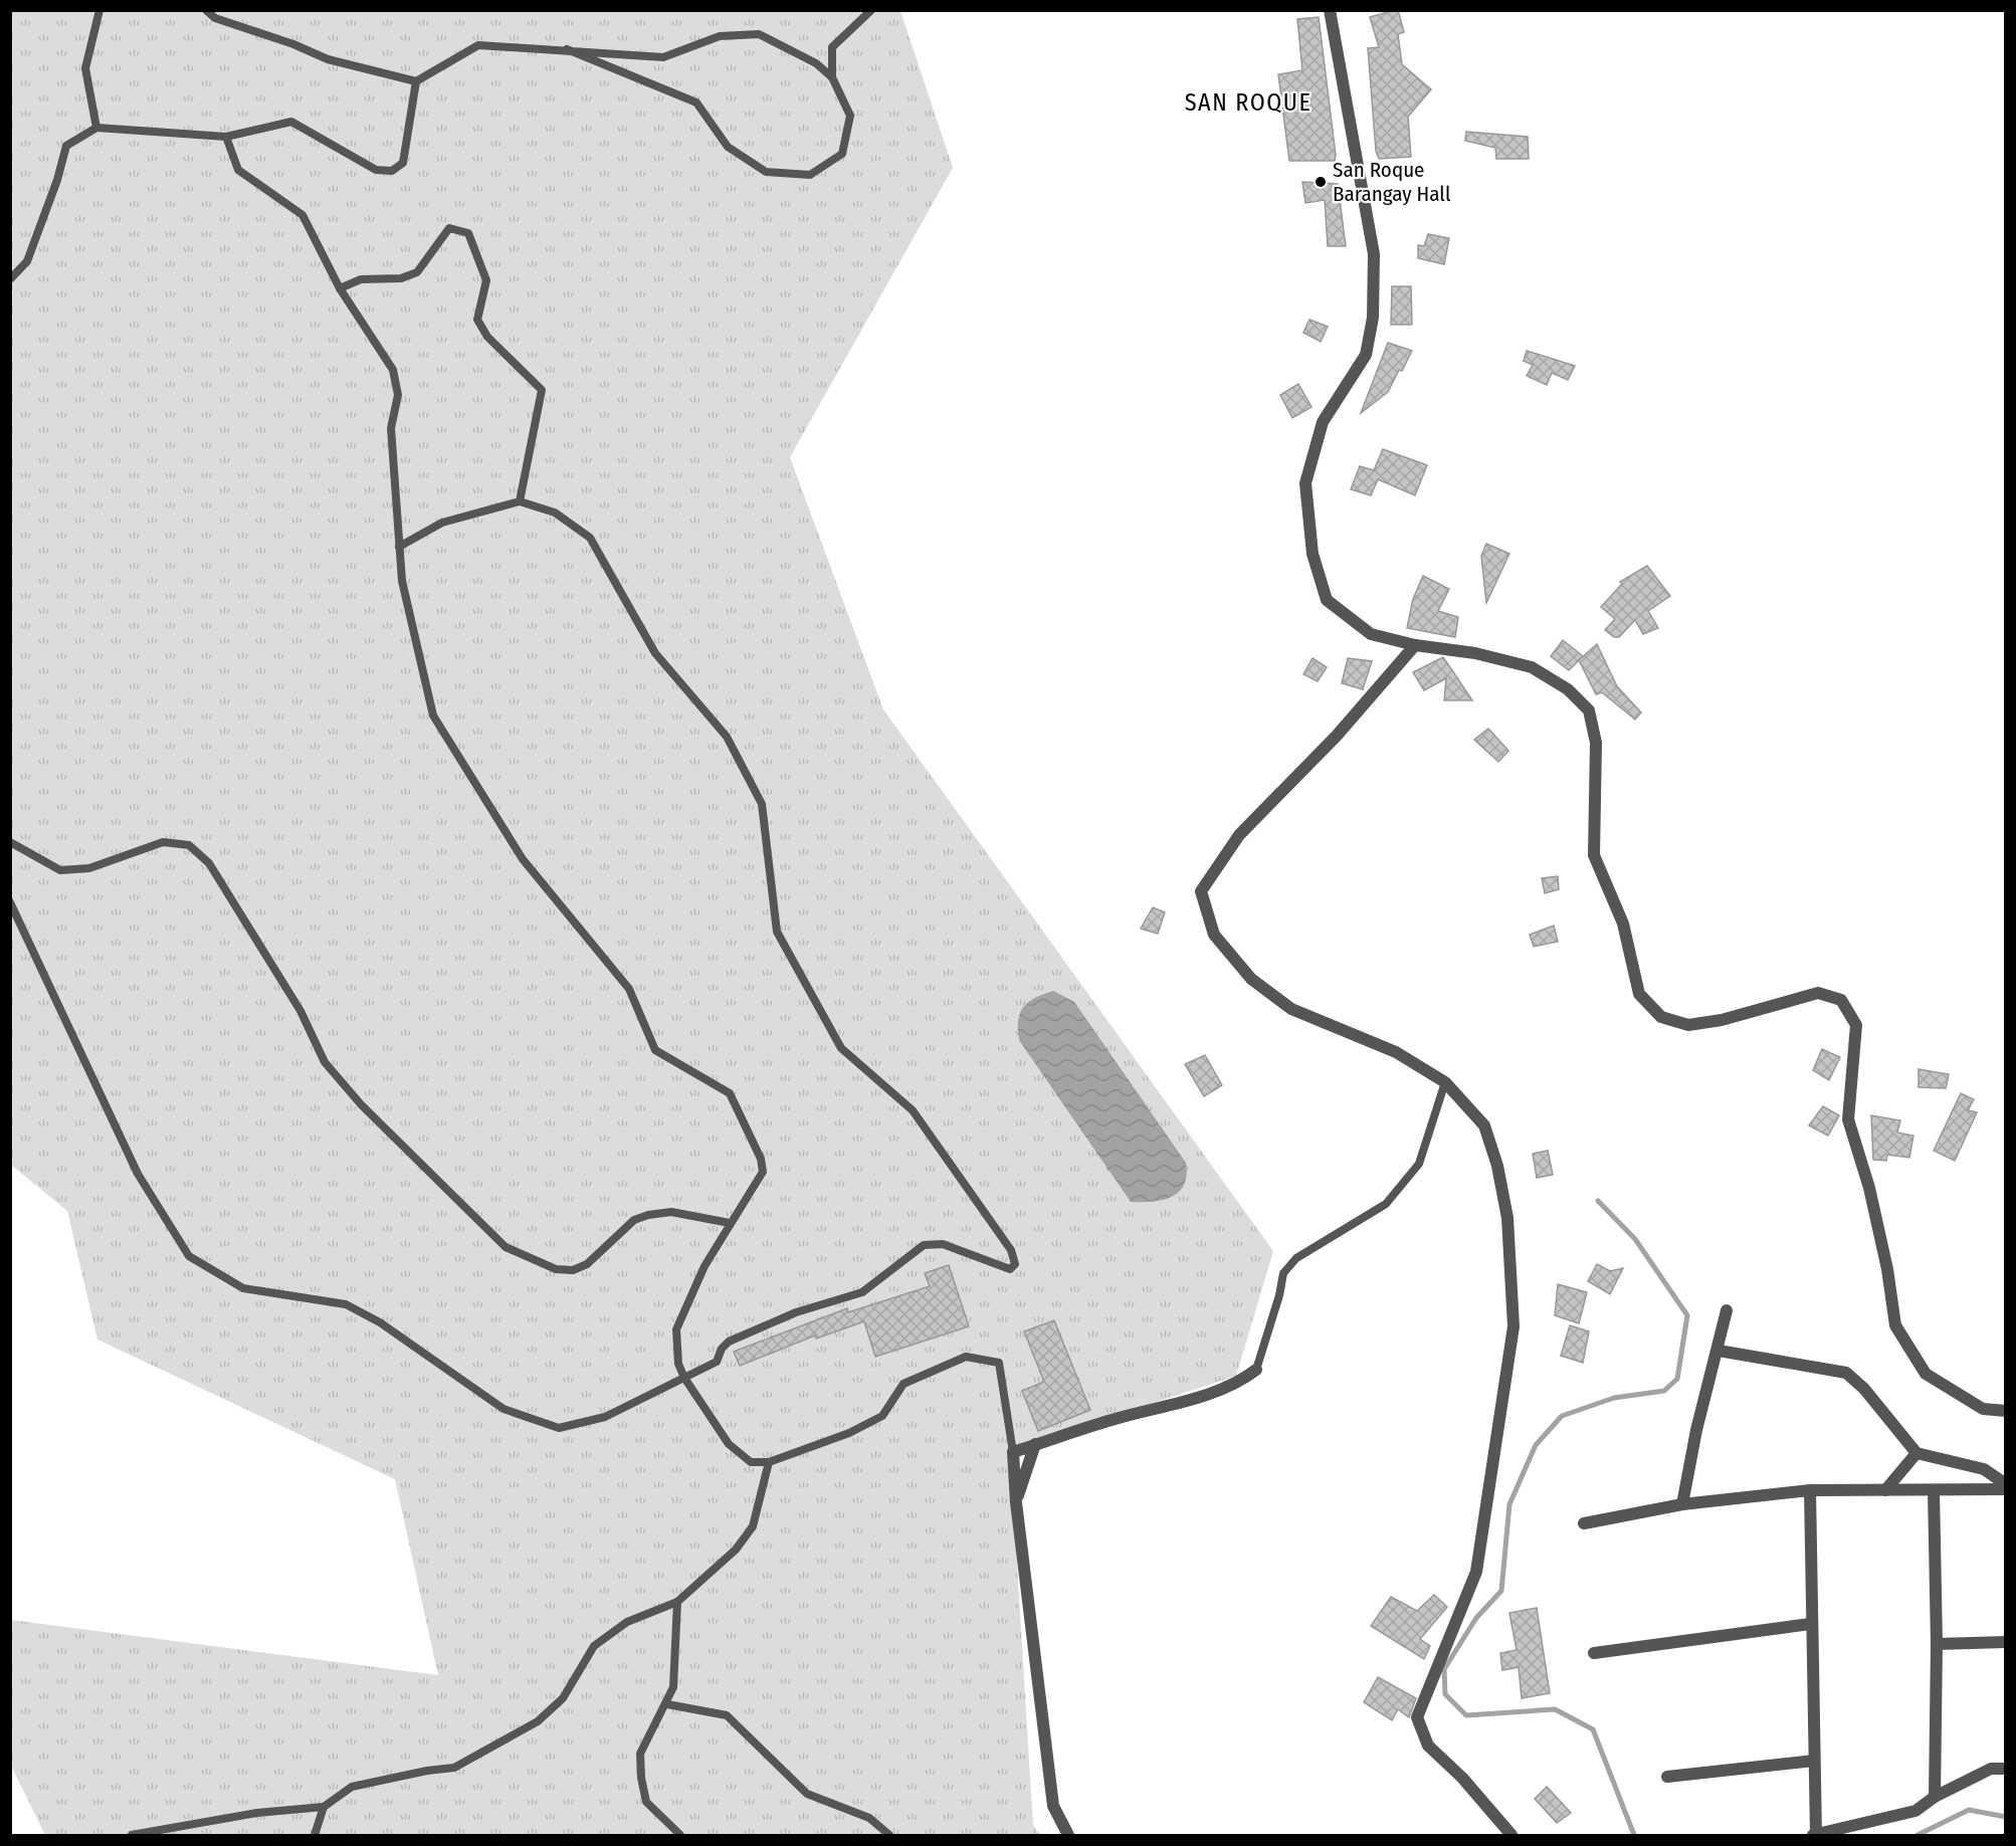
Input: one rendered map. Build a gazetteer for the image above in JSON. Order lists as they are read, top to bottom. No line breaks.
{"districts":["SAN ROQUE"],"places":["San Roque Barangay Hall"]}
